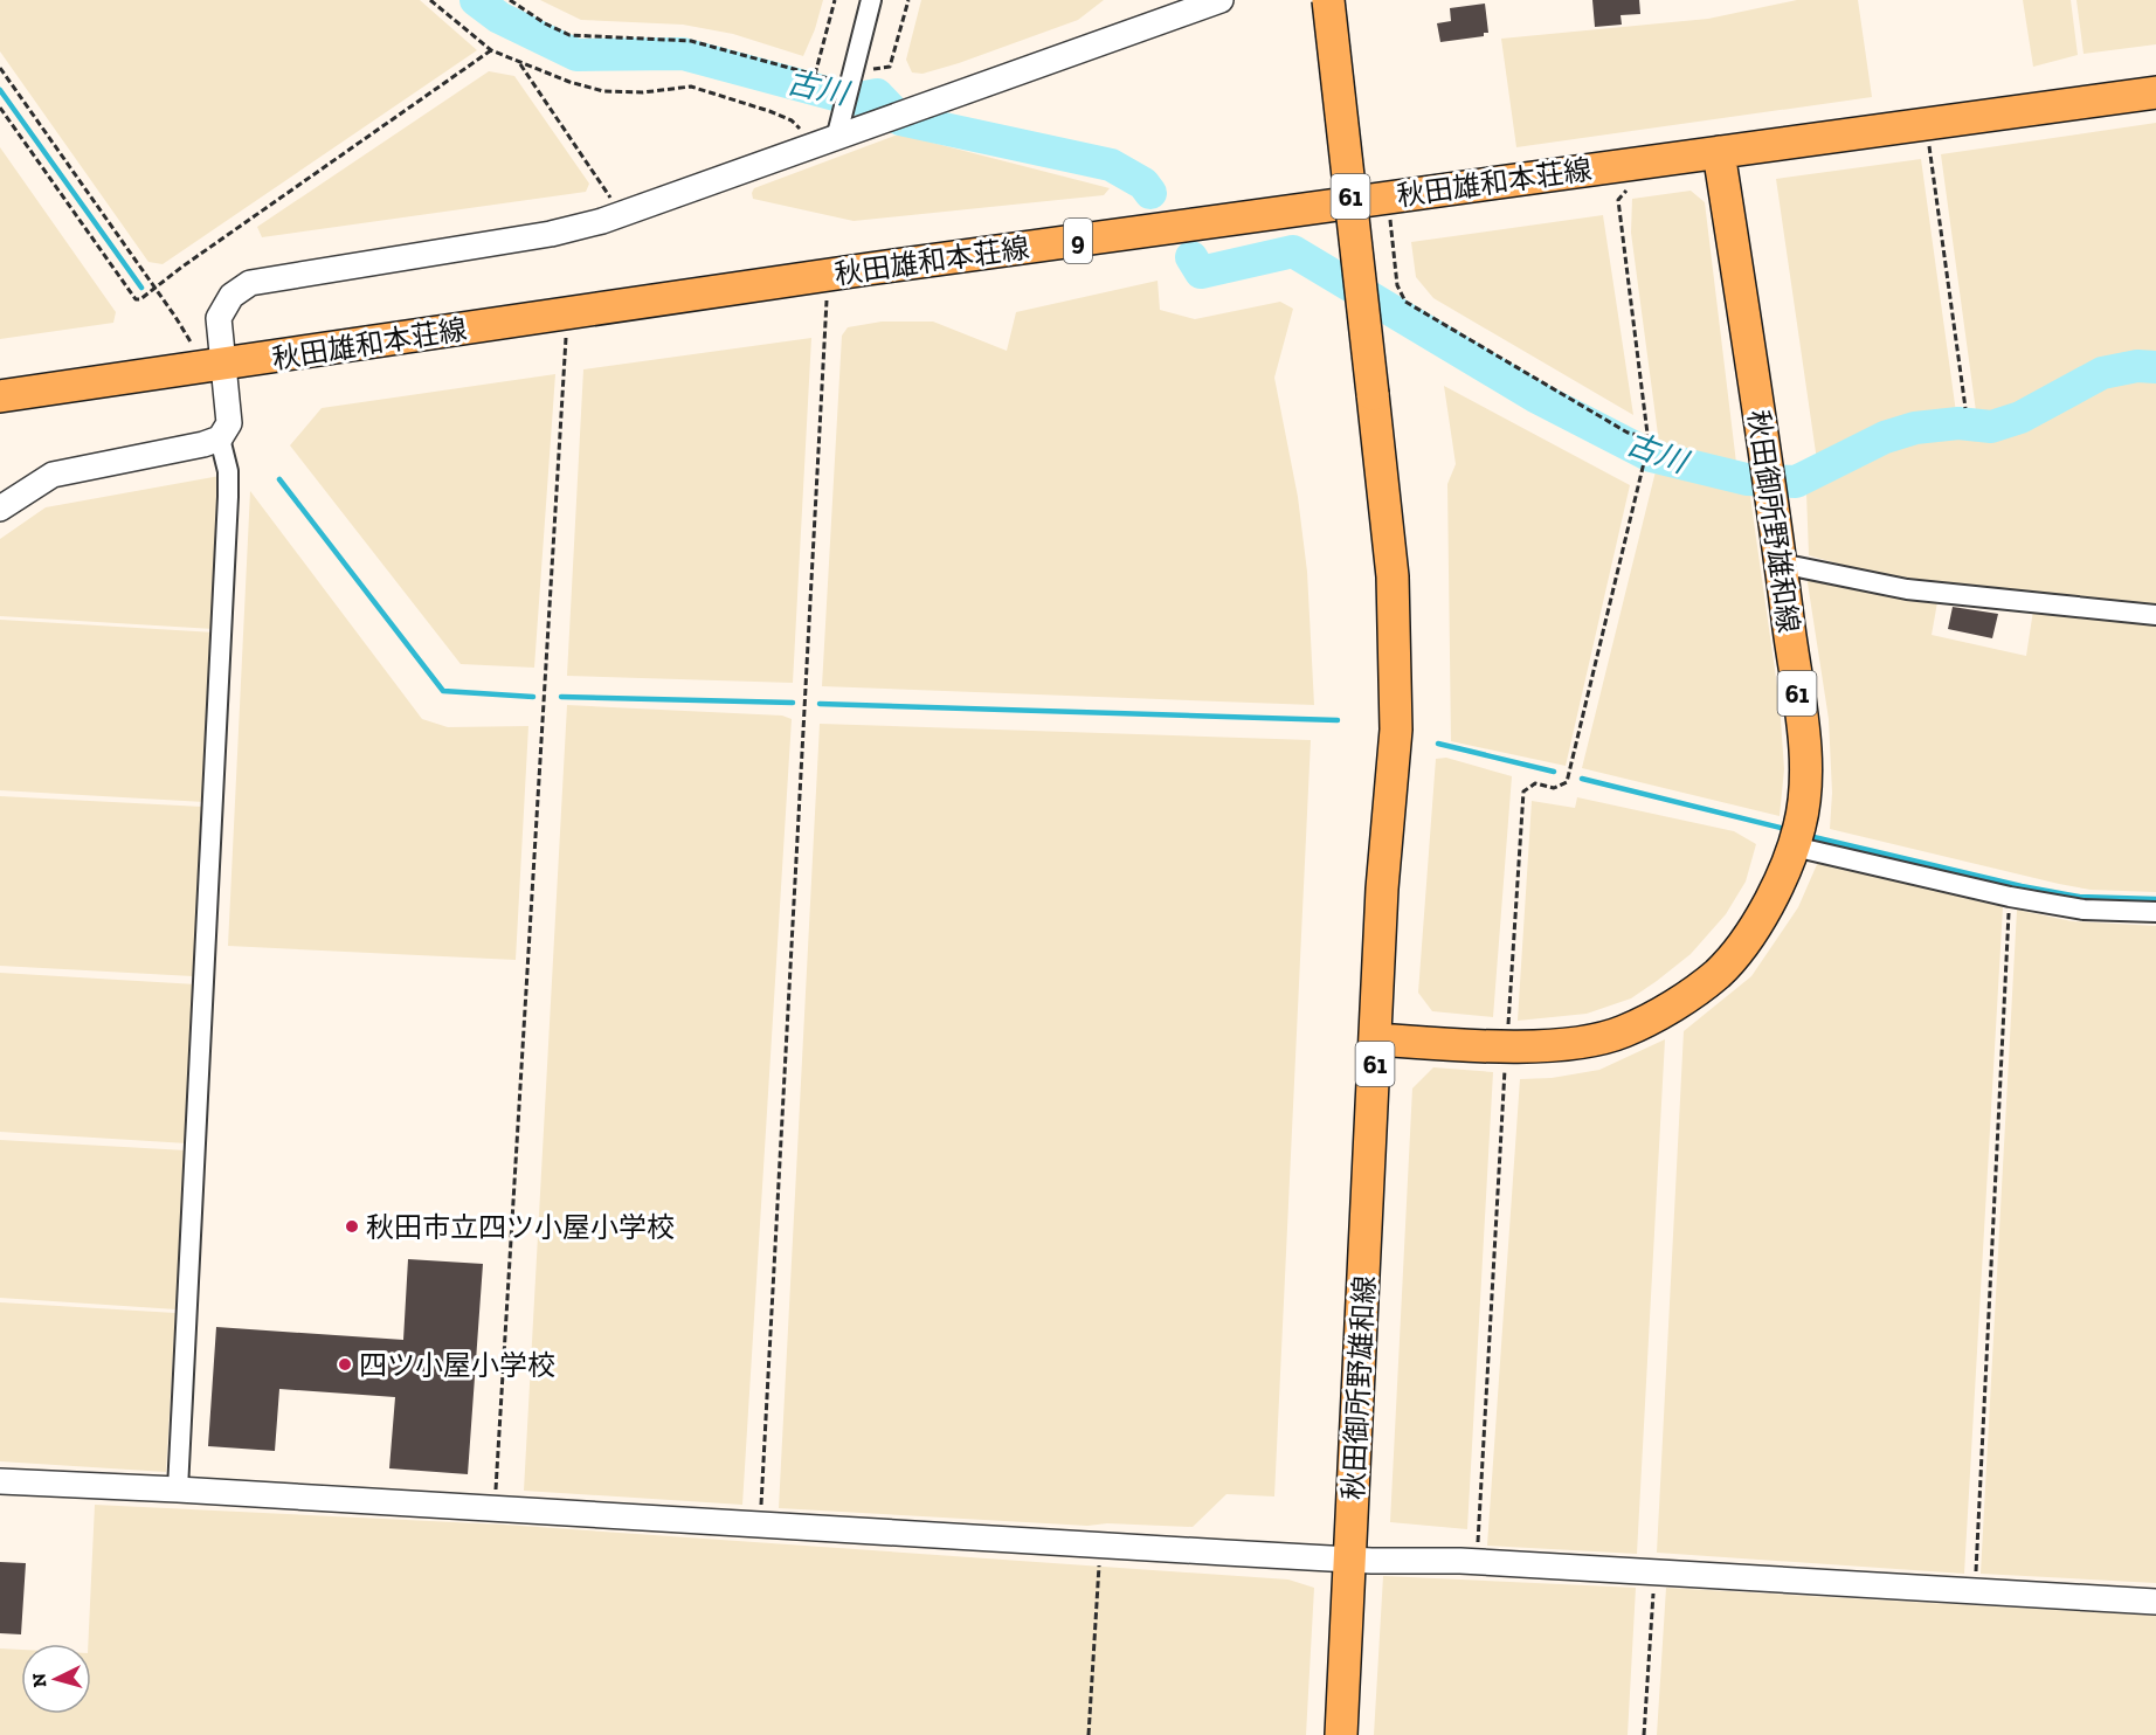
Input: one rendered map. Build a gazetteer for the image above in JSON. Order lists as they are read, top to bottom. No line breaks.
{"streets":{"main road":["秋田雄和本荘線","61","9","秋田御所野雄和線"]},"crossings":[["秋田雄和本荘線","秋田御所野雄和線"]],"water":["古川"],"places":["秋田市立四ツ小屋小学校","四ツ小屋小学校"],"north":"left"}
